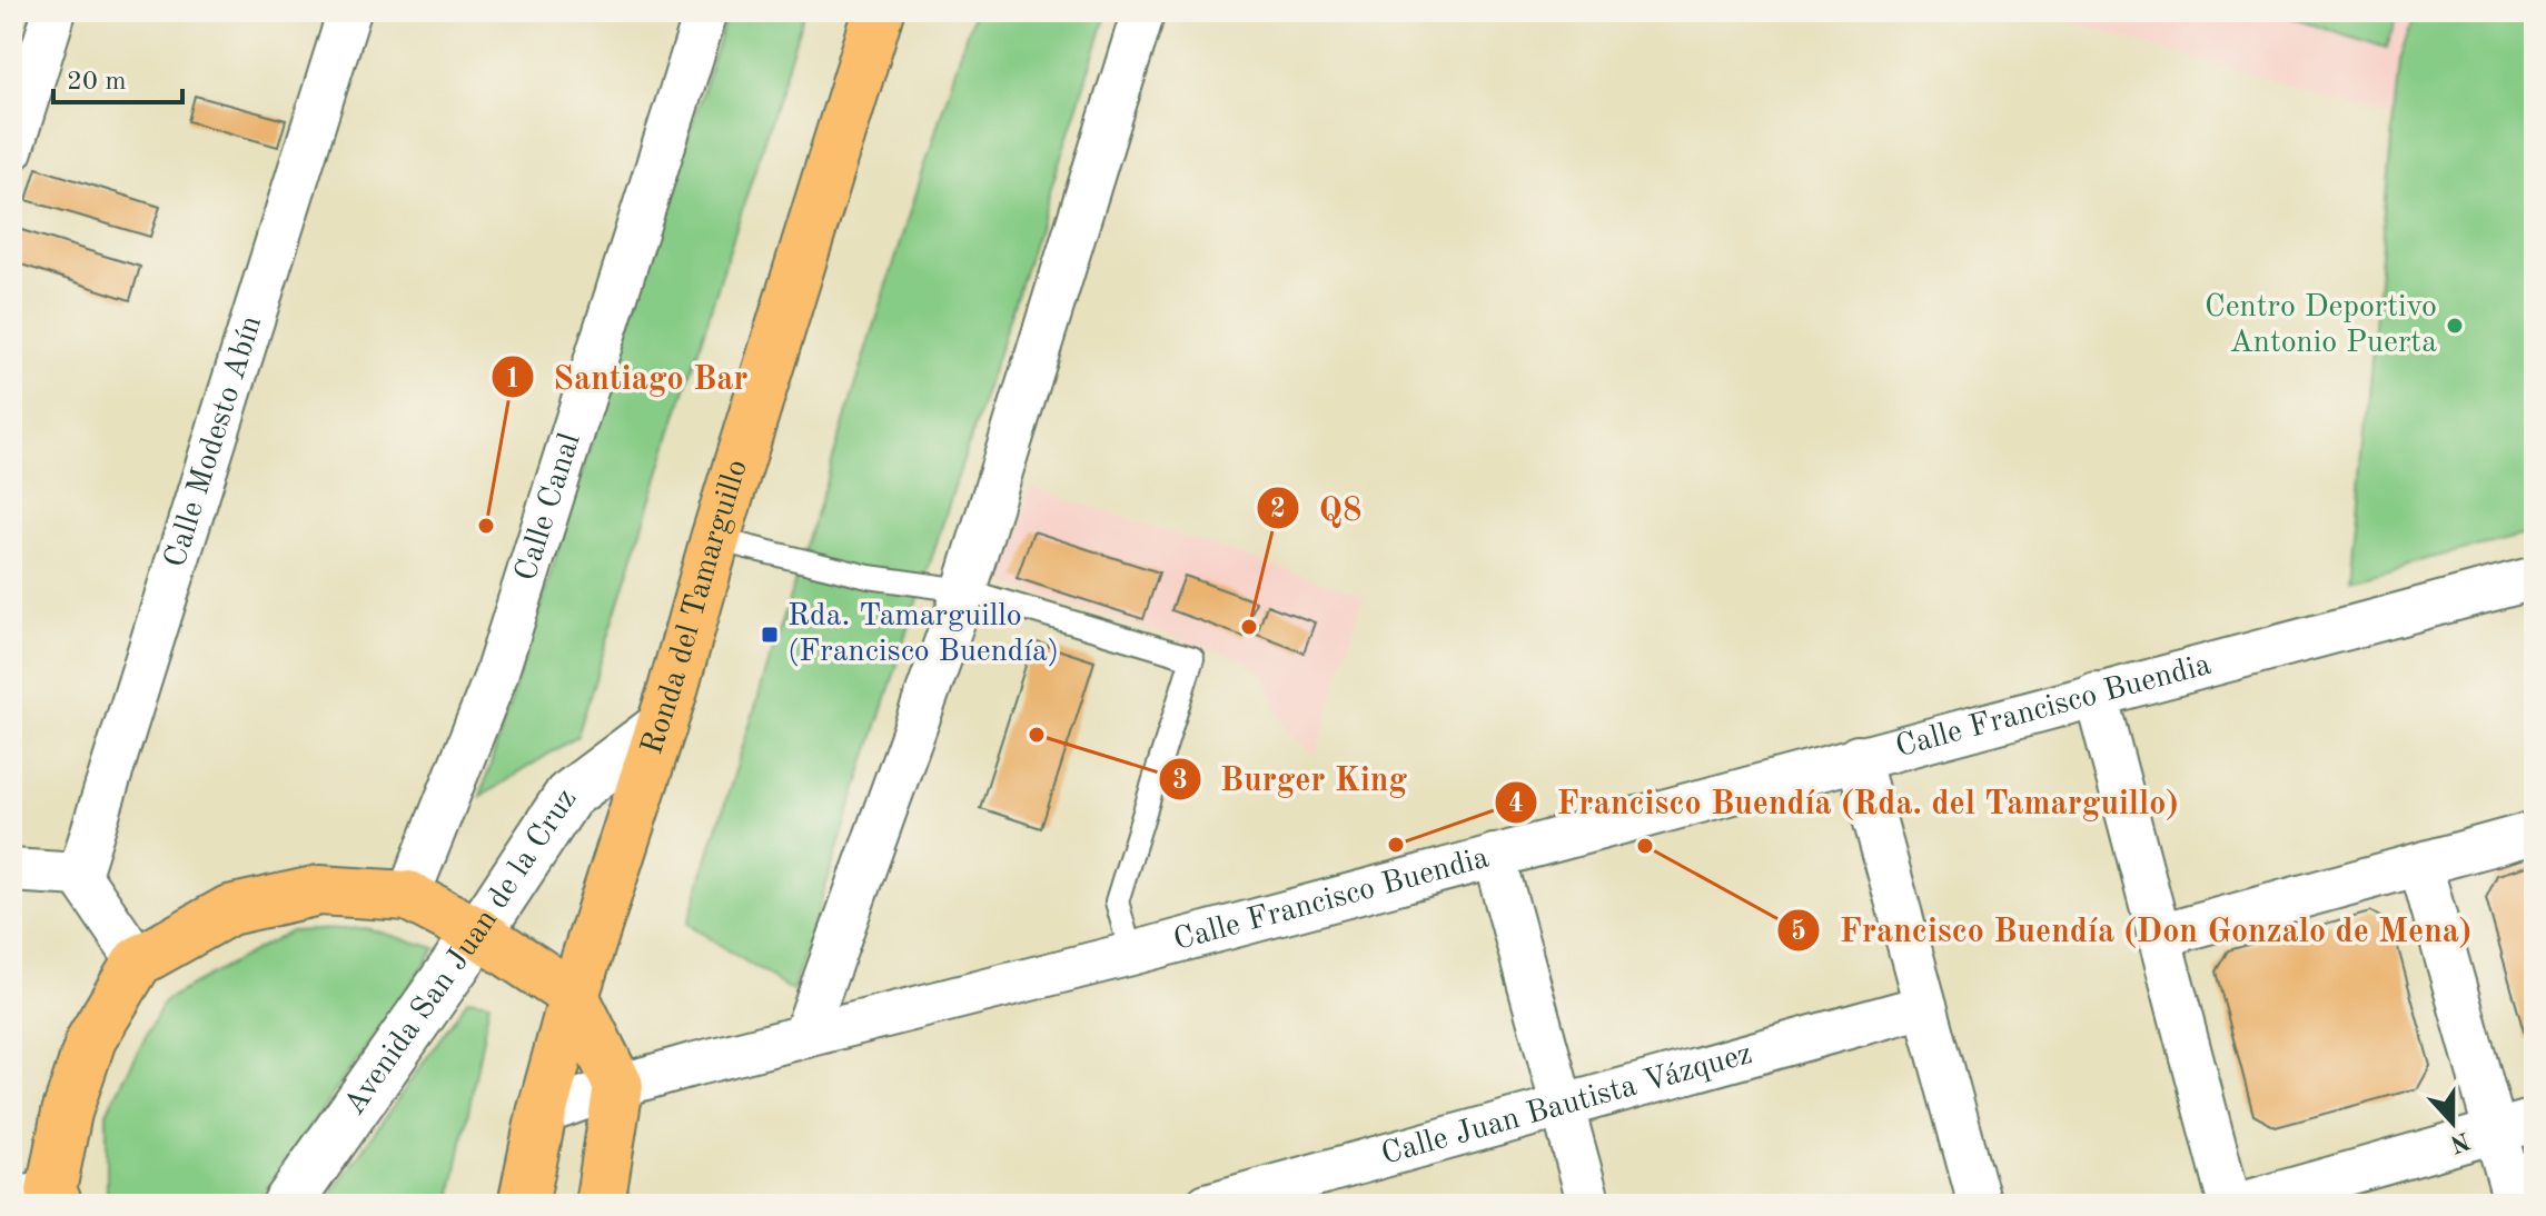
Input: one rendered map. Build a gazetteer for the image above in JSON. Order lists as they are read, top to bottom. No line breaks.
{"streets":{"main road":["Ronda del Tamarguillo"],"street":["Calle Modesto Abín","Calle Canal","Calle Francisco Buendia","Avenida San Juan de la Cruz","Calle Juan Bautista Vázquez"]},"crossings":[["Ronda del Tamarguillo","Calle Francisco Buendia"],["Ronda del Tamarguillo","Avenida San Juan de la Cruz"]],"places":{"other":["Centro Deportivo Antonio Puerta","Santiago Bar","Q8","Burger King","Francisco Buendía (Rda. del Tamarguillo)","Francisco Buendía (Don Gonzalo de Mena)"],"transit":["Rda. Tamarguillo (Francisco Buendía)"]},"scale_bar":"20 m","north":"bottom"}
